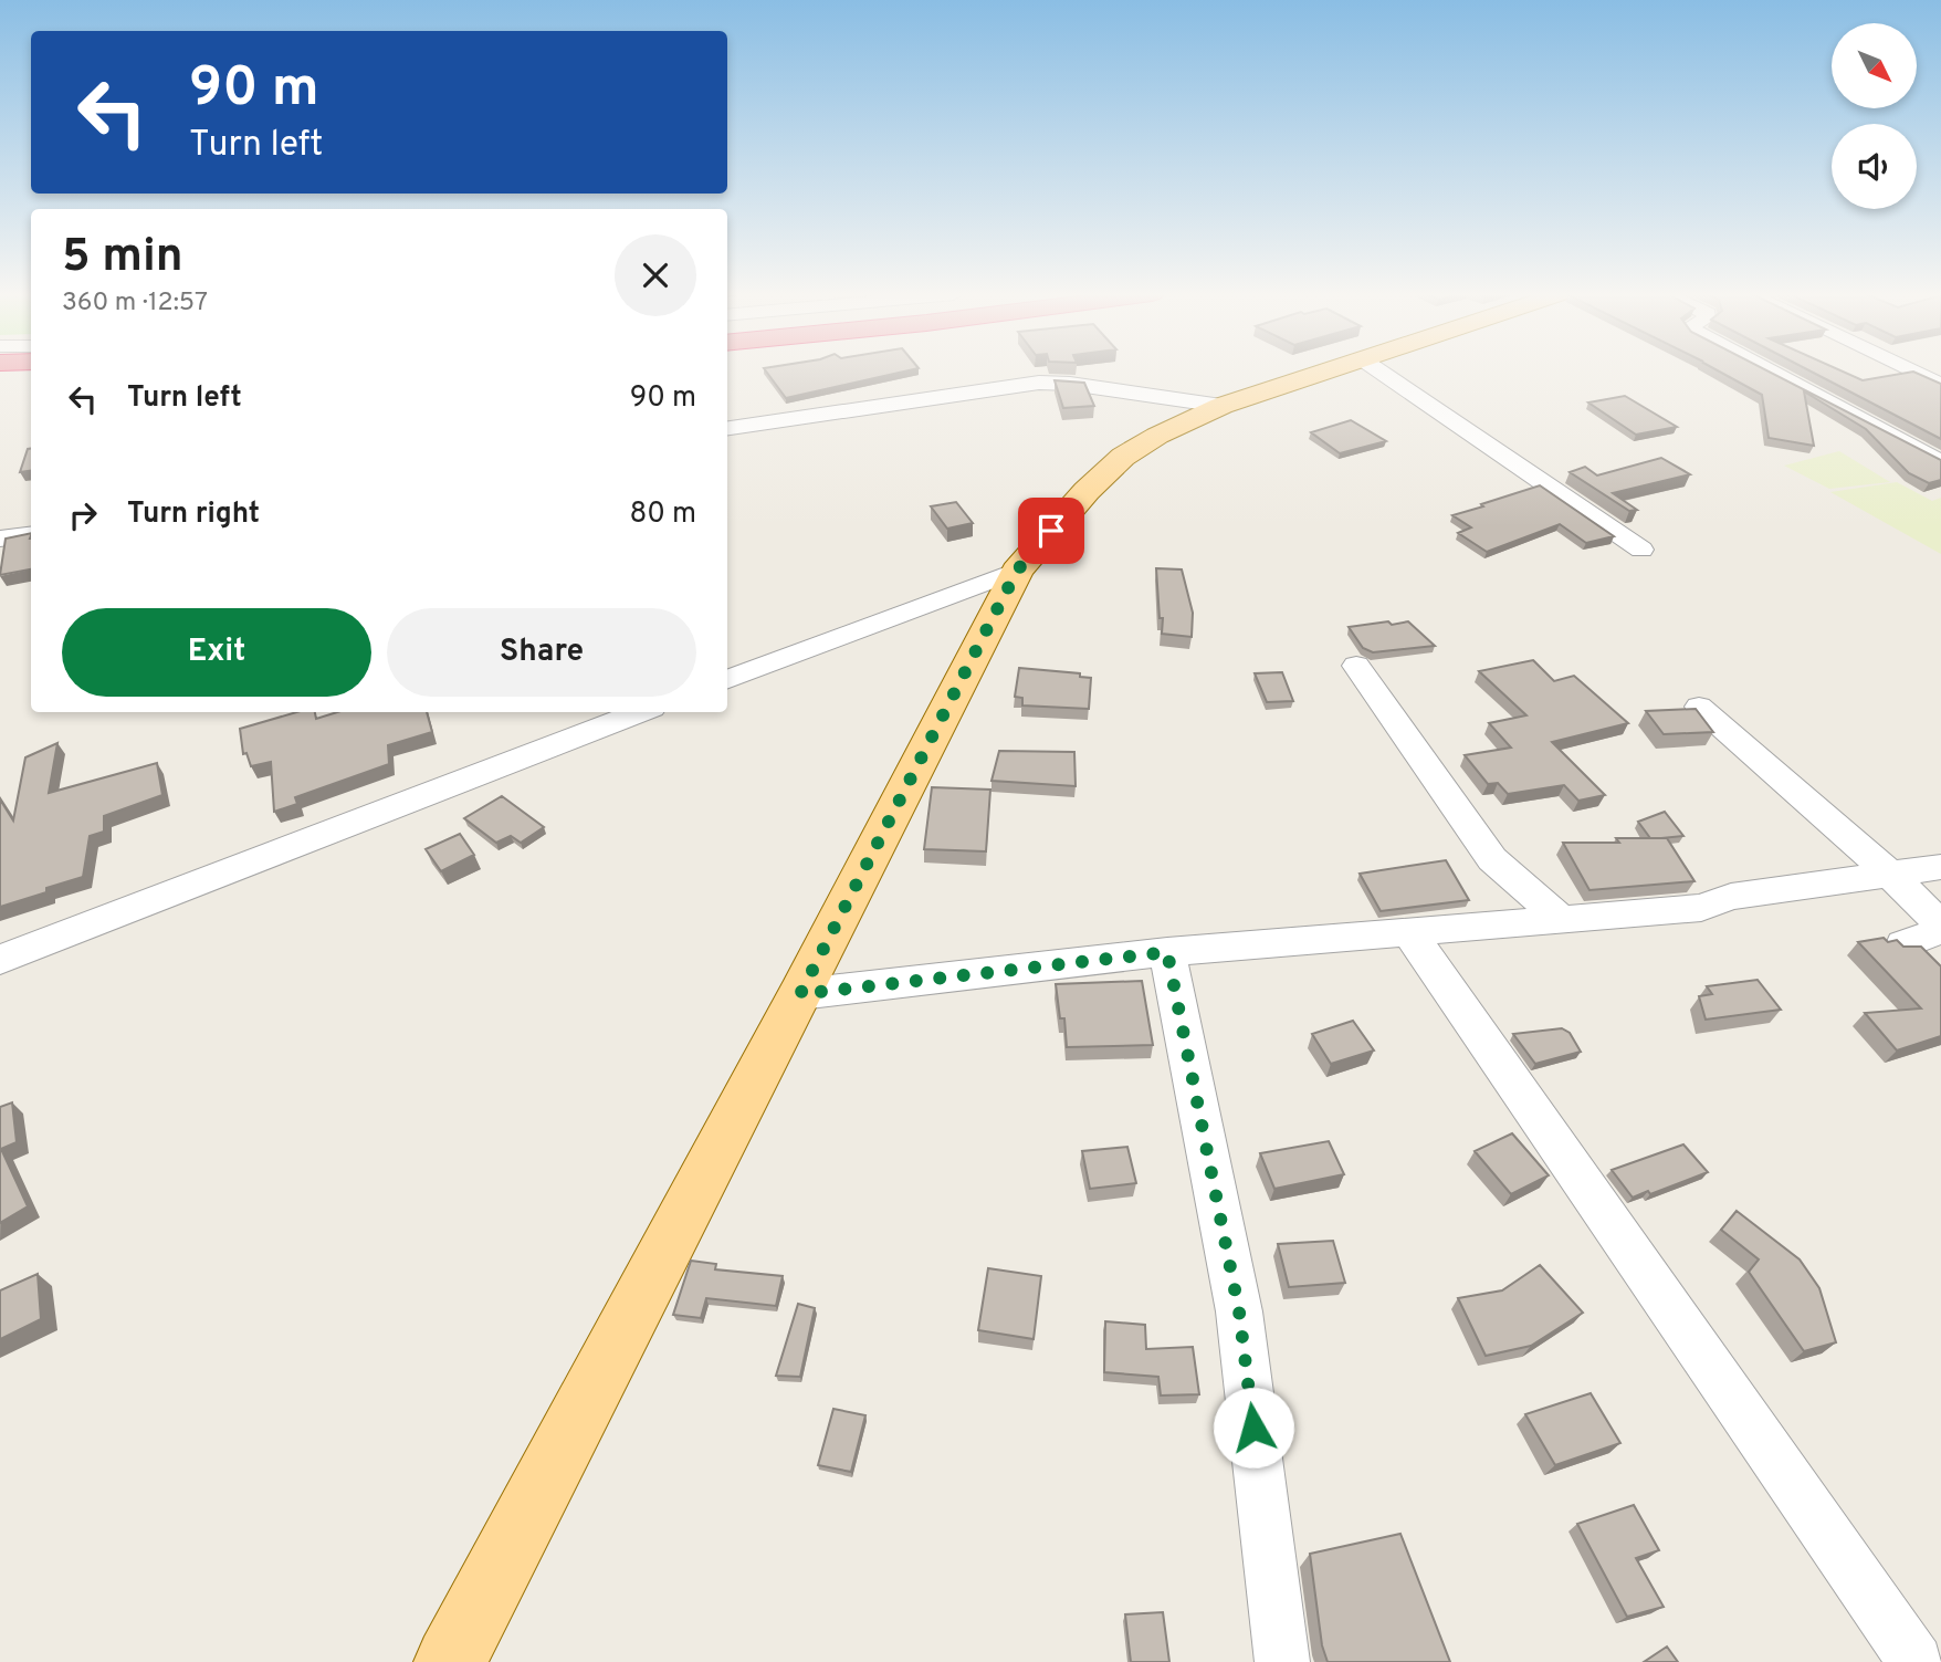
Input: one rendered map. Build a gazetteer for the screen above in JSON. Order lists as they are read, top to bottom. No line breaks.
{"north":"bottom right","page":{"turn":["90 m","Turn left"],"heading":["5 min","360 m · 12:57"],"list":[{"name":"Turn left","value":"90 m"},{"name":"Turn right","value":"80 m"}],"buttons":["Exit","Share"]}}
